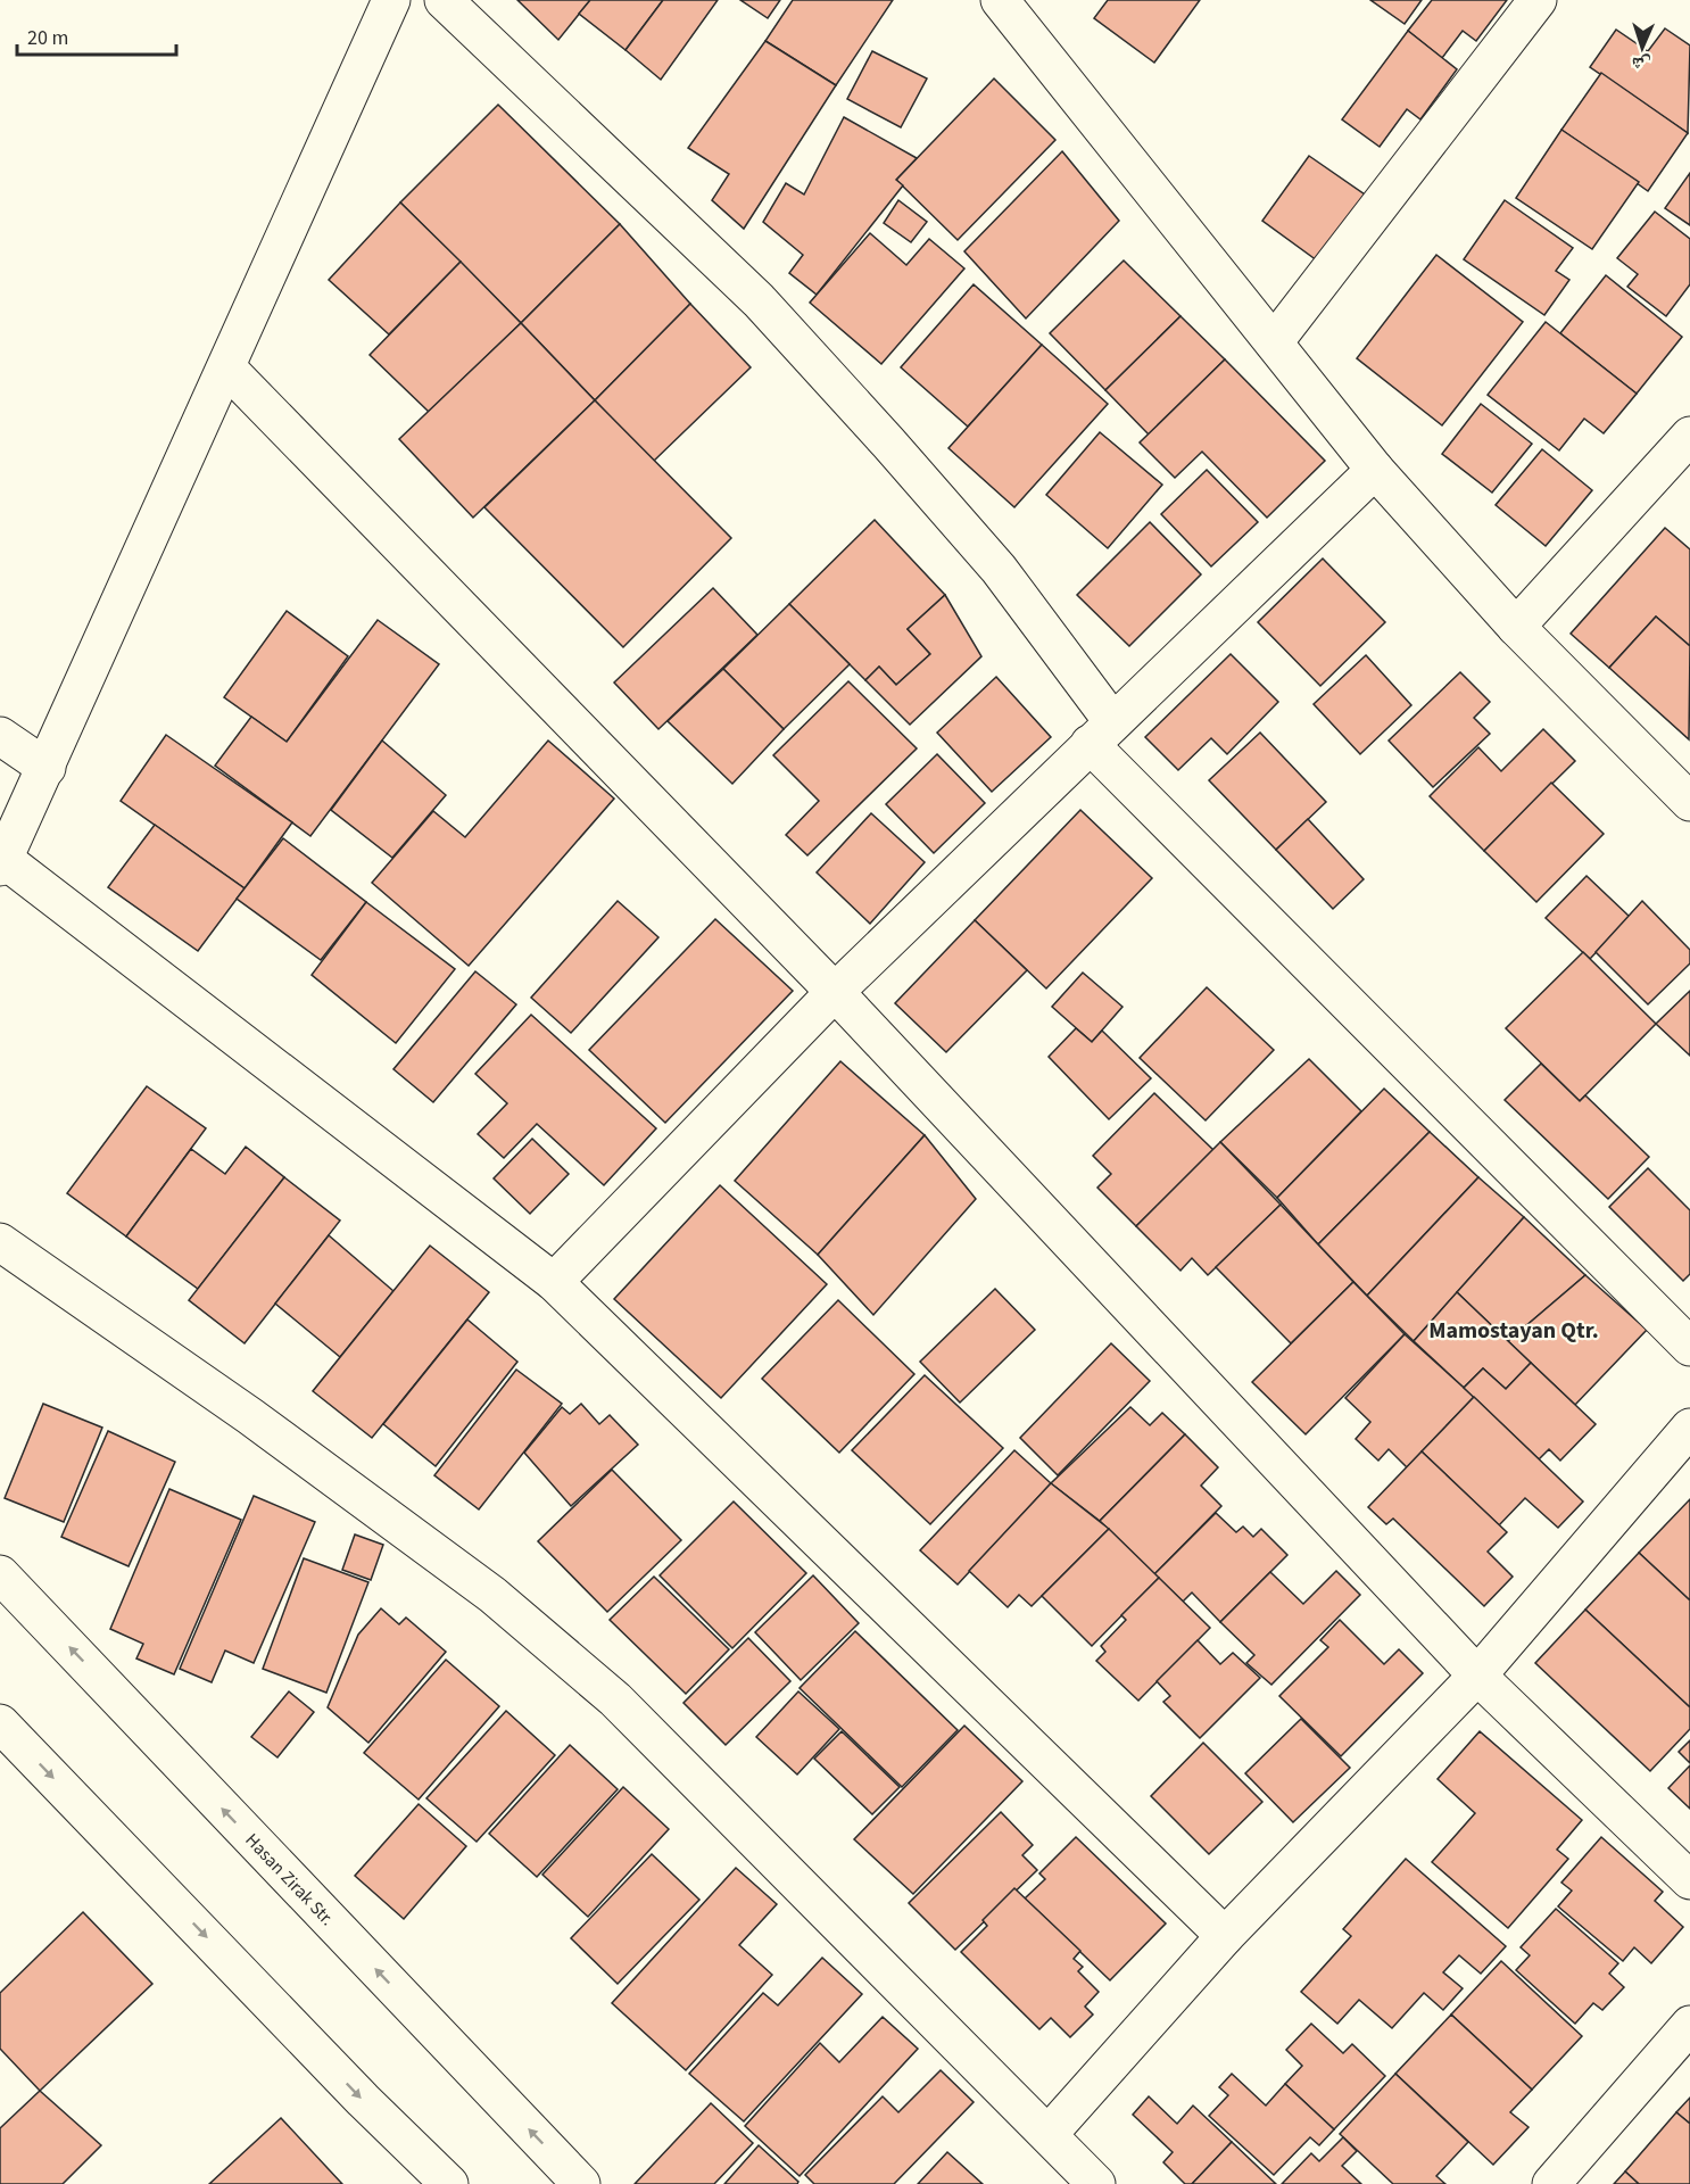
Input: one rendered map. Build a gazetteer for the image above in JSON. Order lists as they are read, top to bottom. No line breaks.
{"streets":{"street":["Hasan Zirak Str."]},"districts":["Mamostayan Qtr."],"scale_bar":"20 m","north":"bottom"}
